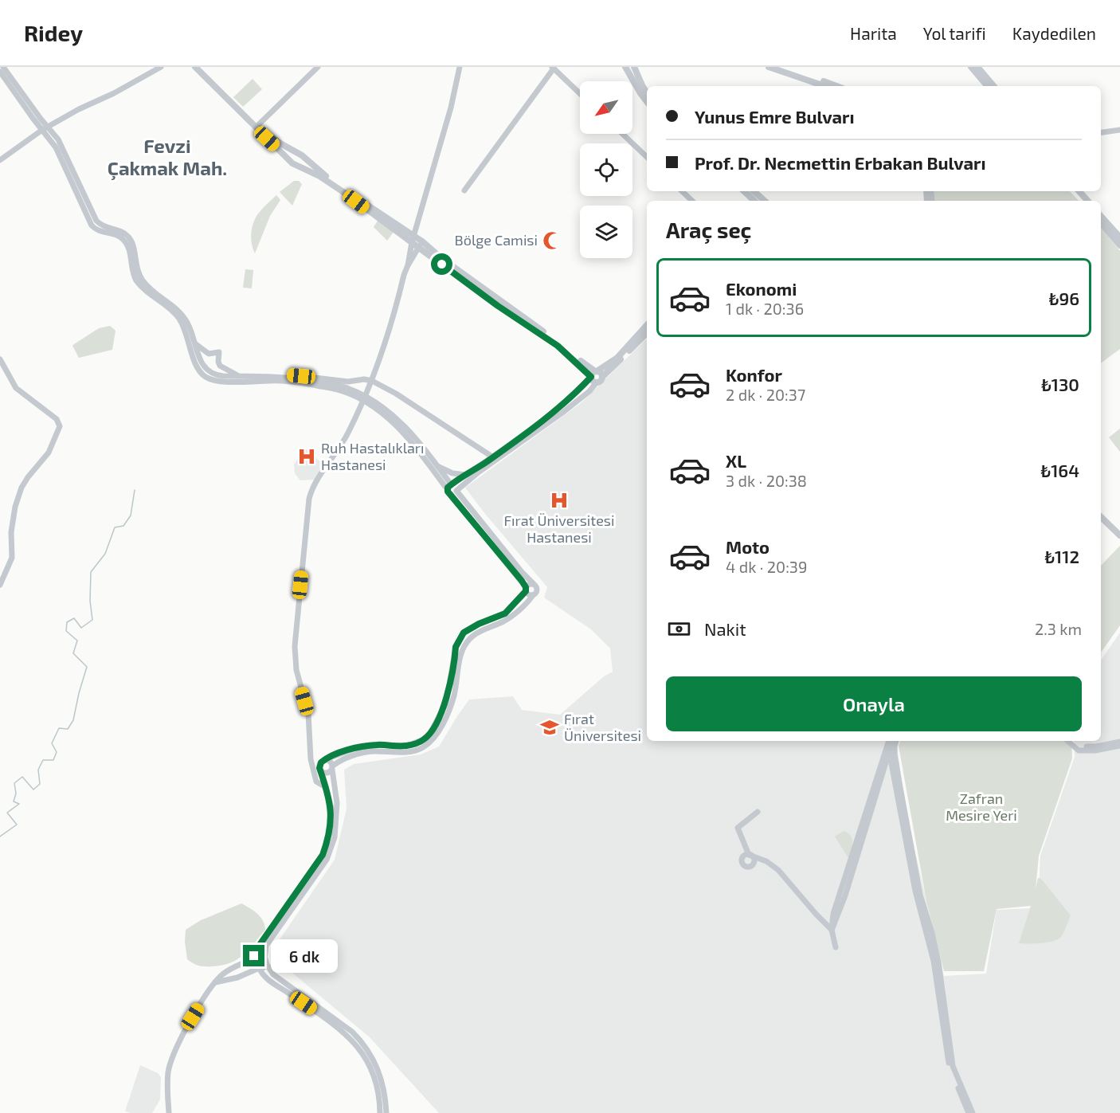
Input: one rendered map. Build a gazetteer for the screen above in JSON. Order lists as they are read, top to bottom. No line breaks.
{"districts":["Fevzi Çakmak Mah."],"parks":["Zafran Mesire Yeri"],"places":{"mosque":["Bölge Camisi"],"hospital":["Ruh Hastalıkları Hastanesi","Fırat Üniversitesi Hastanesi"],"school or university":["Fırat Üniversitesi"]},"north":"bottom left","page":{"header":"Ridey","nav":["Harita","Yol tarifi","Kaydedilen"],"banner":["Yunus Emre Bulvarı","Prof. Dr. Necmettin Erbakan Bulvarı"],"heading":"Araç seç","list":[{"name":"Ekonomi","note":"1 dk · 20:36","value":"₺96"},{"name":"Konfor","note":"2 dk · 20:37","value":"₺130"},{"name":"XL","note":"3 dk · 20:38","value":"₺164"},{"name":"Moto","note":"4 dk · 20:39","value":"₺112"}],"pay":["Nakit","2.3 km"],"buttons":"Onayla","bubble":"6 dk"}}
